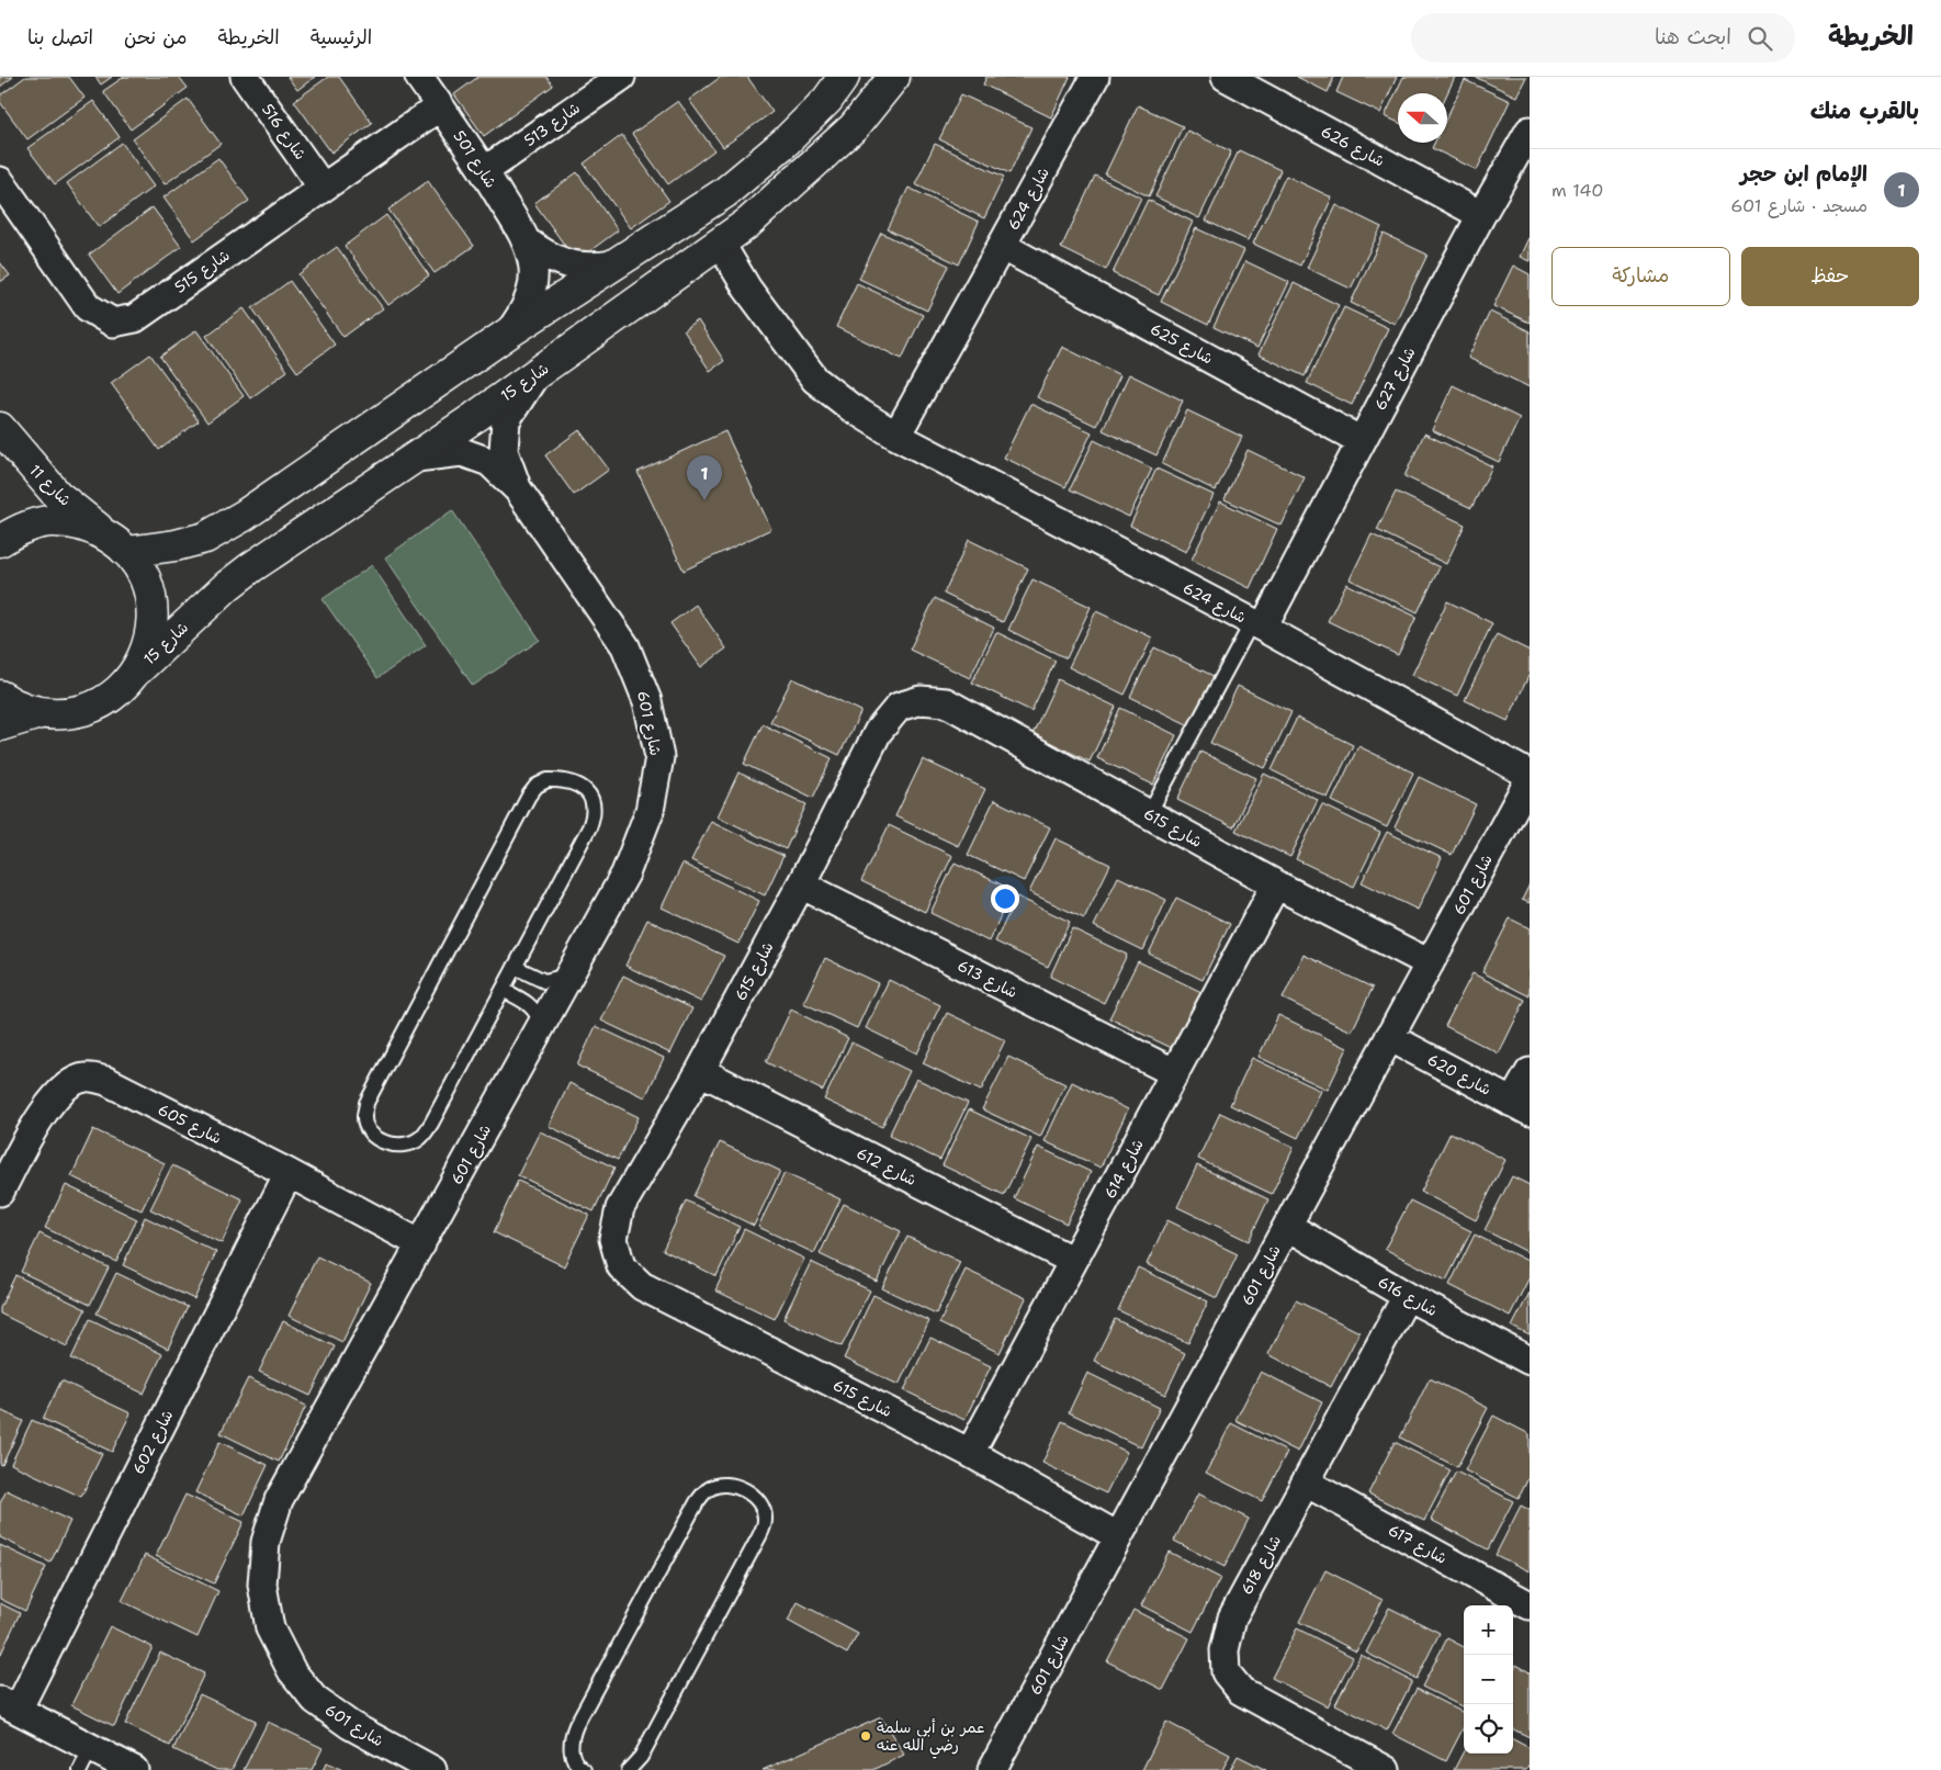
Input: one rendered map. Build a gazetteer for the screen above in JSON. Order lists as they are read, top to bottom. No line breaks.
{"streets":{"street":["شارع 513","شارع 516","شارع 626","شارع 501","شارع 624","شارع 515","شارع 625","شارع 627","شارع 15","شارع 11","شارع 601","شارع 615","شارع 613","شارع 620","شارع 605","شارع 612","شارع 614","شارع 616","شارع 602","شارع 617","شارع 618"]},"crossings":[["شارع 513","شارع 501"],["شارع 516","شارع 515"],["شارع 626","شارع 627"],["شارع 501","شارع 515"],["شارع 624","شارع 625"],["شارع 624","شارع 627"],["شارع 624","شارع 15"],["شارع 625","شارع 627"],["شارع 15","شارع 11"],["شارع 15","شارع 601"],["شارع 601","شارع 615"],["شارع 601","شارع 620"],["شارع 601","شارع 605"],["شارع 601","شارع 616"],["شارع 615","شارع 613"],["شارع 615","شارع 612"],["شارع 615","شارع 614"],["شارع 613","شارع 614"],["شارع 605","شارع 602"],["شارع 612","شارع 614"],["شارع 616","شارع 618"],["شارع 617","شارع 618"]],"places":["عمر بن أبي سلمة رضي الله عنه"],"north":"left","page":{"header":"الخريطة","search":"ابحث هنا","nav":["الرئيسية","الخريطة","من نحن","اتصل بنا"],"heading":"بالقرب منك","list":[{"mark":"1","name":"الإمام ابن حجر","note":"مسجد · شارع 601","value":"140 m"}],"buttons":["حفظ","مشاركة"],"pins":"1","map_buttons":["+","−"]}}
